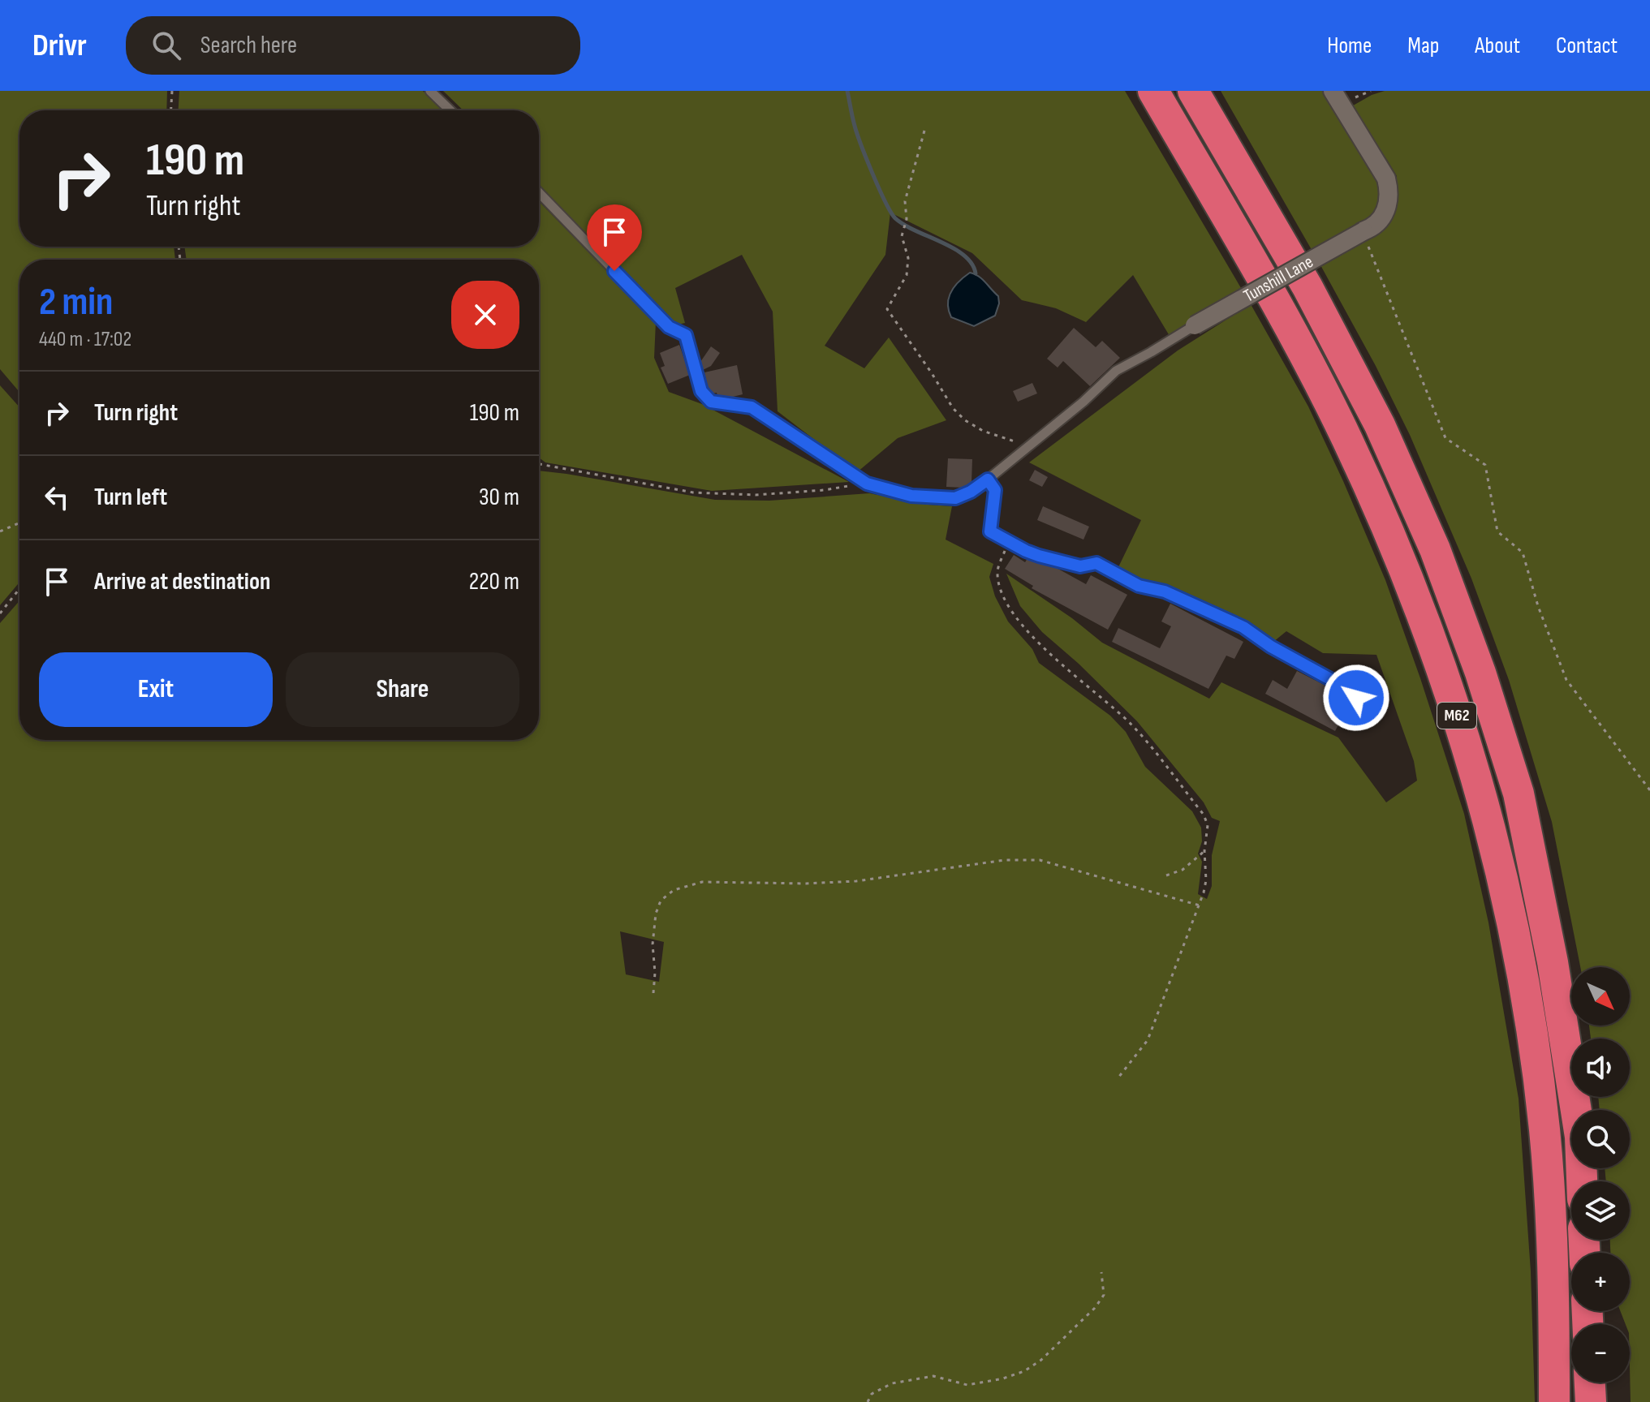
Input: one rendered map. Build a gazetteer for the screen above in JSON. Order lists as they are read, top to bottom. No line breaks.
{"streets":{"highway":["M62"],"street":["Tunshill Lane"]},"north":"bottom right","page":{"header":"Drivr","search":"Search here","nav":["Home","Map","About","Contact"],"turn":["190 m","Turn right"],"heading":["2 min","440 m · 17:02"],"list":[{"name":"Turn right","value":"190 m"},{"name":"Turn left","value":"30 m"},{"name":"Arrive at destination","value":"220 m"}],"buttons":["Exit","Share"],"map_buttons":["+","−"]}}
